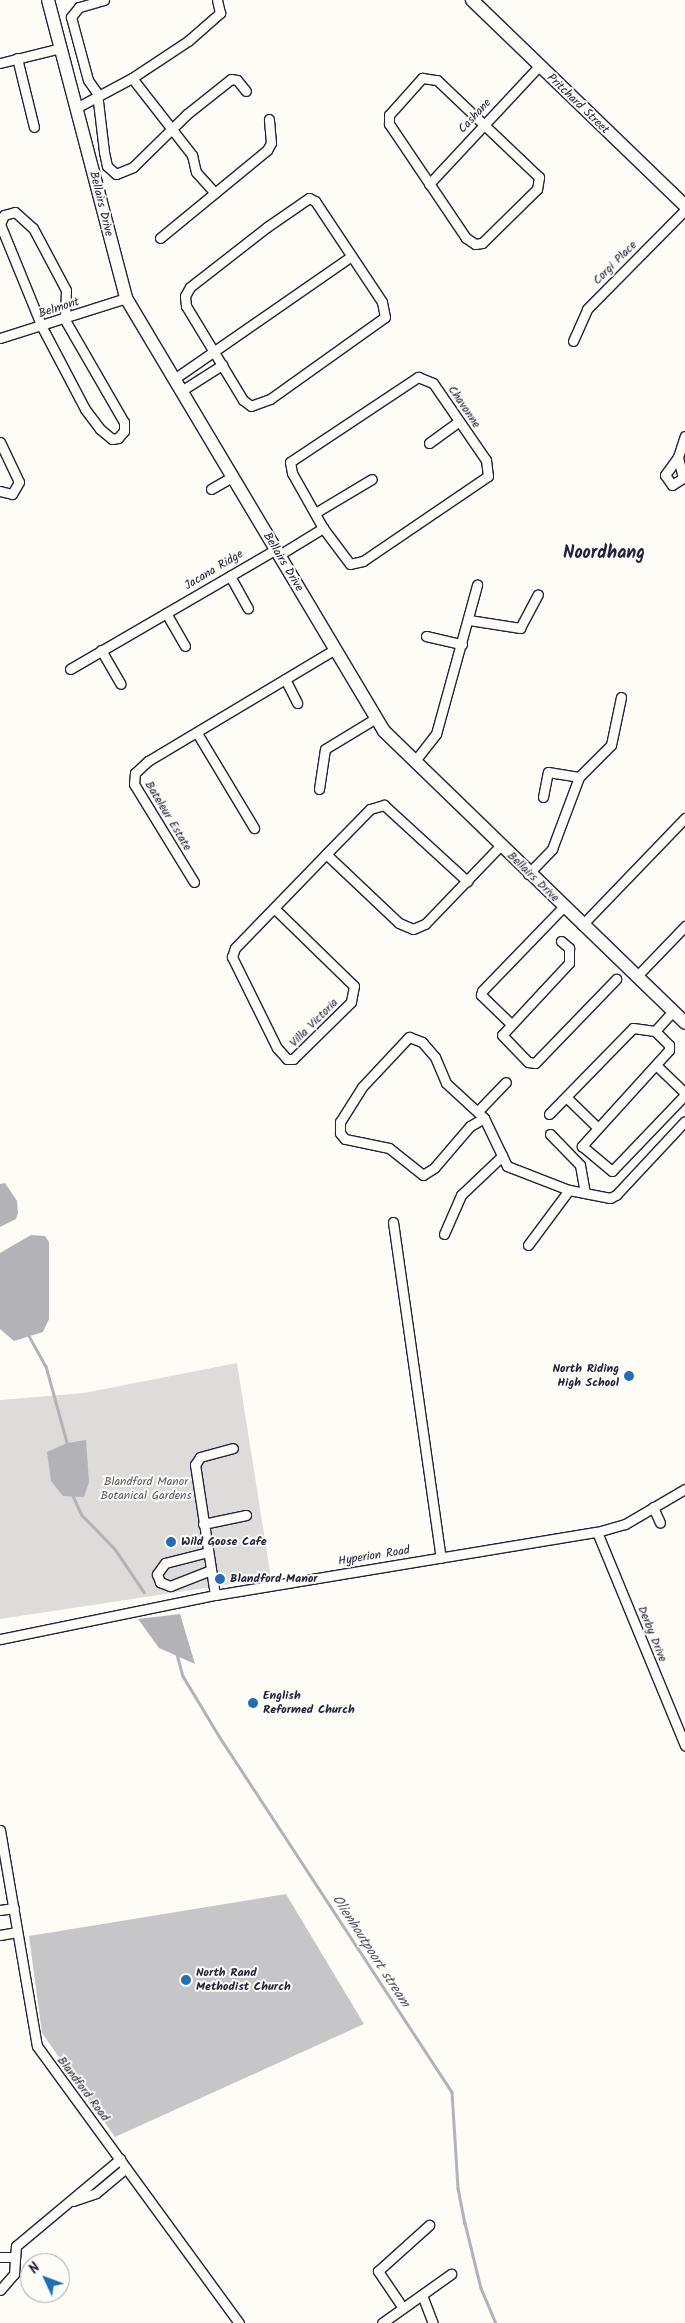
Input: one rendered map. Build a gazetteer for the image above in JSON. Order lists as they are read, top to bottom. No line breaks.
{"streets":{"street":["Pritchard Street","Cashane","Bellairs Drive","Corgi Place","Belmont","Chavonne","Jacana Ridge","Bateleur Estate","Villa Victoria","Hyperion Road","Derby Drive","Blandford Road"]},"crossings":[["Pritchard Street","Cashane"],["Pritchard Street","Corgi Place"],["Bellairs Drive","Belmont"],["Bellairs Drive","Jacana Ridge"],["Bellairs Drive","Bateleur Estate"],["Hyperion Road","Derby Drive"]],"districts":["Noordhang"],"water":["Olienhoutpoort stream"],"parks":["Blandford Manor Botanical Gardens"],"places":["North Riding High School","Wild Goose Cafe","Blandford Manor","English Reformed Church","North Rand Methodist Church"],"north":"top left"}
